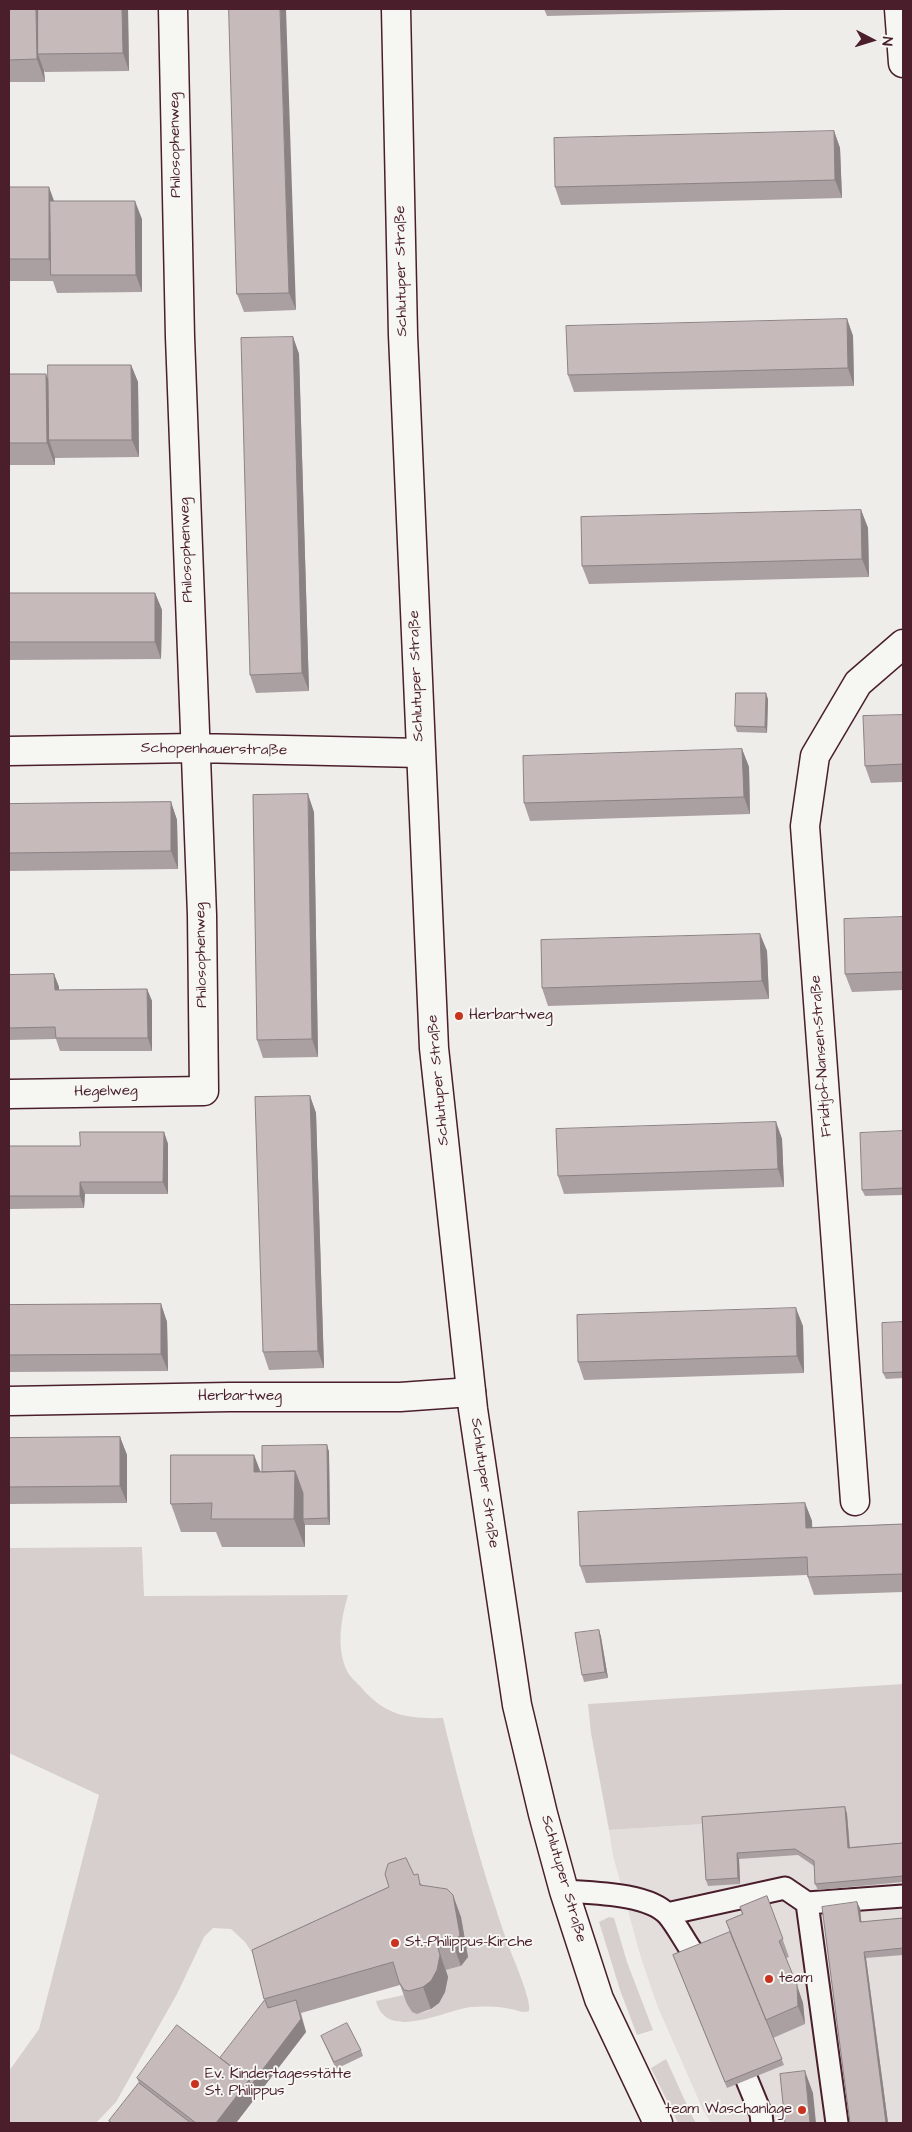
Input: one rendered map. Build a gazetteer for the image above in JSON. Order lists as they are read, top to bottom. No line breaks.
{"streets":{"street":["Philosophenweg","Schlutuper Straße","Schopenhauerstraße","Fridtjof-Nansen-Straße","Hegelweg","Herbartweg"]},"crossings":[["Philosophenweg","Schopenhauerstraße"],["Philosophenweg","Hegelweg"],["Schlutuper Straße","Schopenhauerstraße"],["Schlutuper Straße","Herbartweg"]],"places":["Herbartweg","St.-Philippus-Kirche","team","Ev. Kindertagesstätte St. Philippus","team Waschanlage"],"north":"right"}
